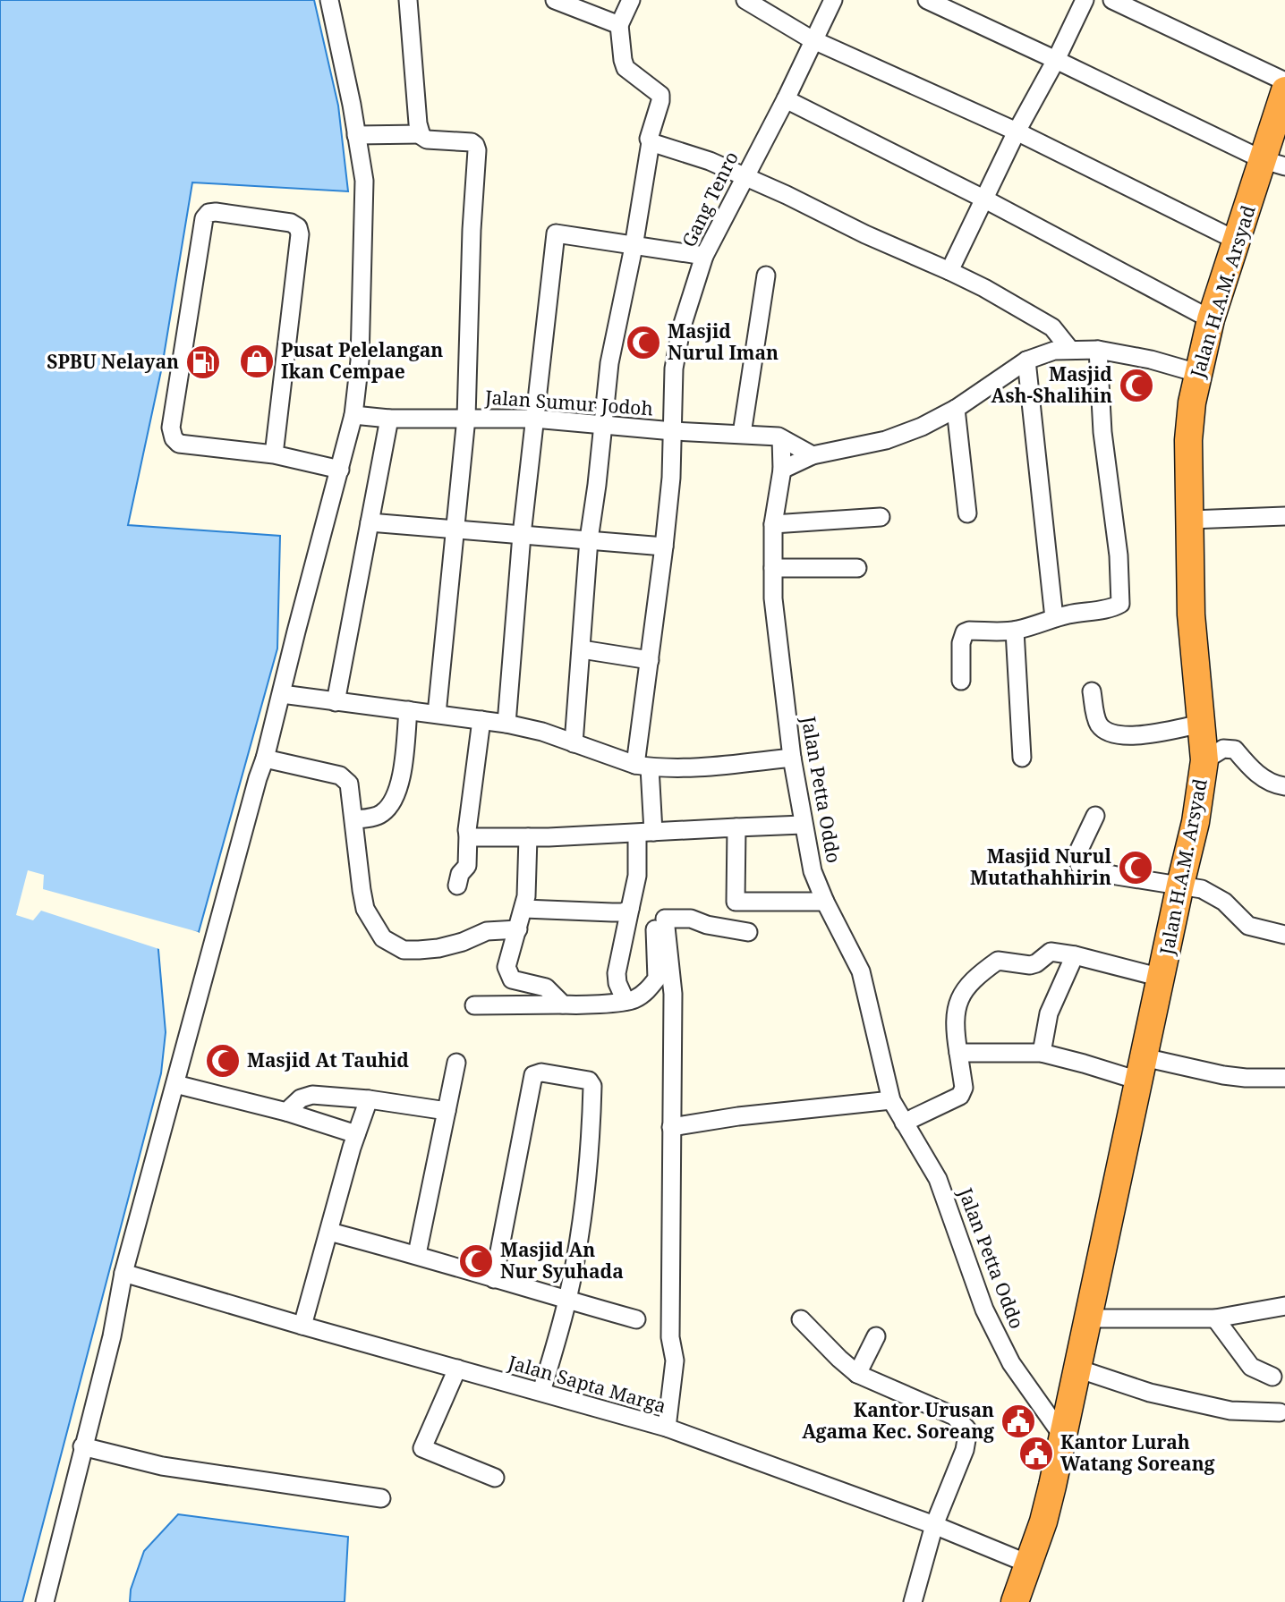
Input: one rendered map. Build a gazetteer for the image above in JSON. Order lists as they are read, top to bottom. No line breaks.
{"streets":{"highway":["Jalan H.A.M. Arsyad"],"street":["Gang Tenro","Jalan Sumur Jodoh","Jalan Petta Oddo","Jalan Sapta Marga"]},"crossings":[["Gang Tenro","Jalan Sumur Jodoh"],["Jalan H.A.M. Arsyad","Jalan Petta Oddo"],["Jalan H.A.M. Arsyad","Jalan Sapta Marga"],["Jalan Sumur Jodoh","Jalan Petta Oddo"]],"places":{"mosque":["Masjid Nurul Iman","Masjid Ash-Shalihin","Masjid Nurul Mutathahhirin","Masjid At Tauhid","Masjid An Nur Syuhada"],"shop":["Pusat Pelelangan Ikan Cempae"],"fuel station":["SPBU Nelayan"],"public building":["Kantor Urusan Agama Kec. Soreang","Kantor Lurah Watang Soreang"]}}
